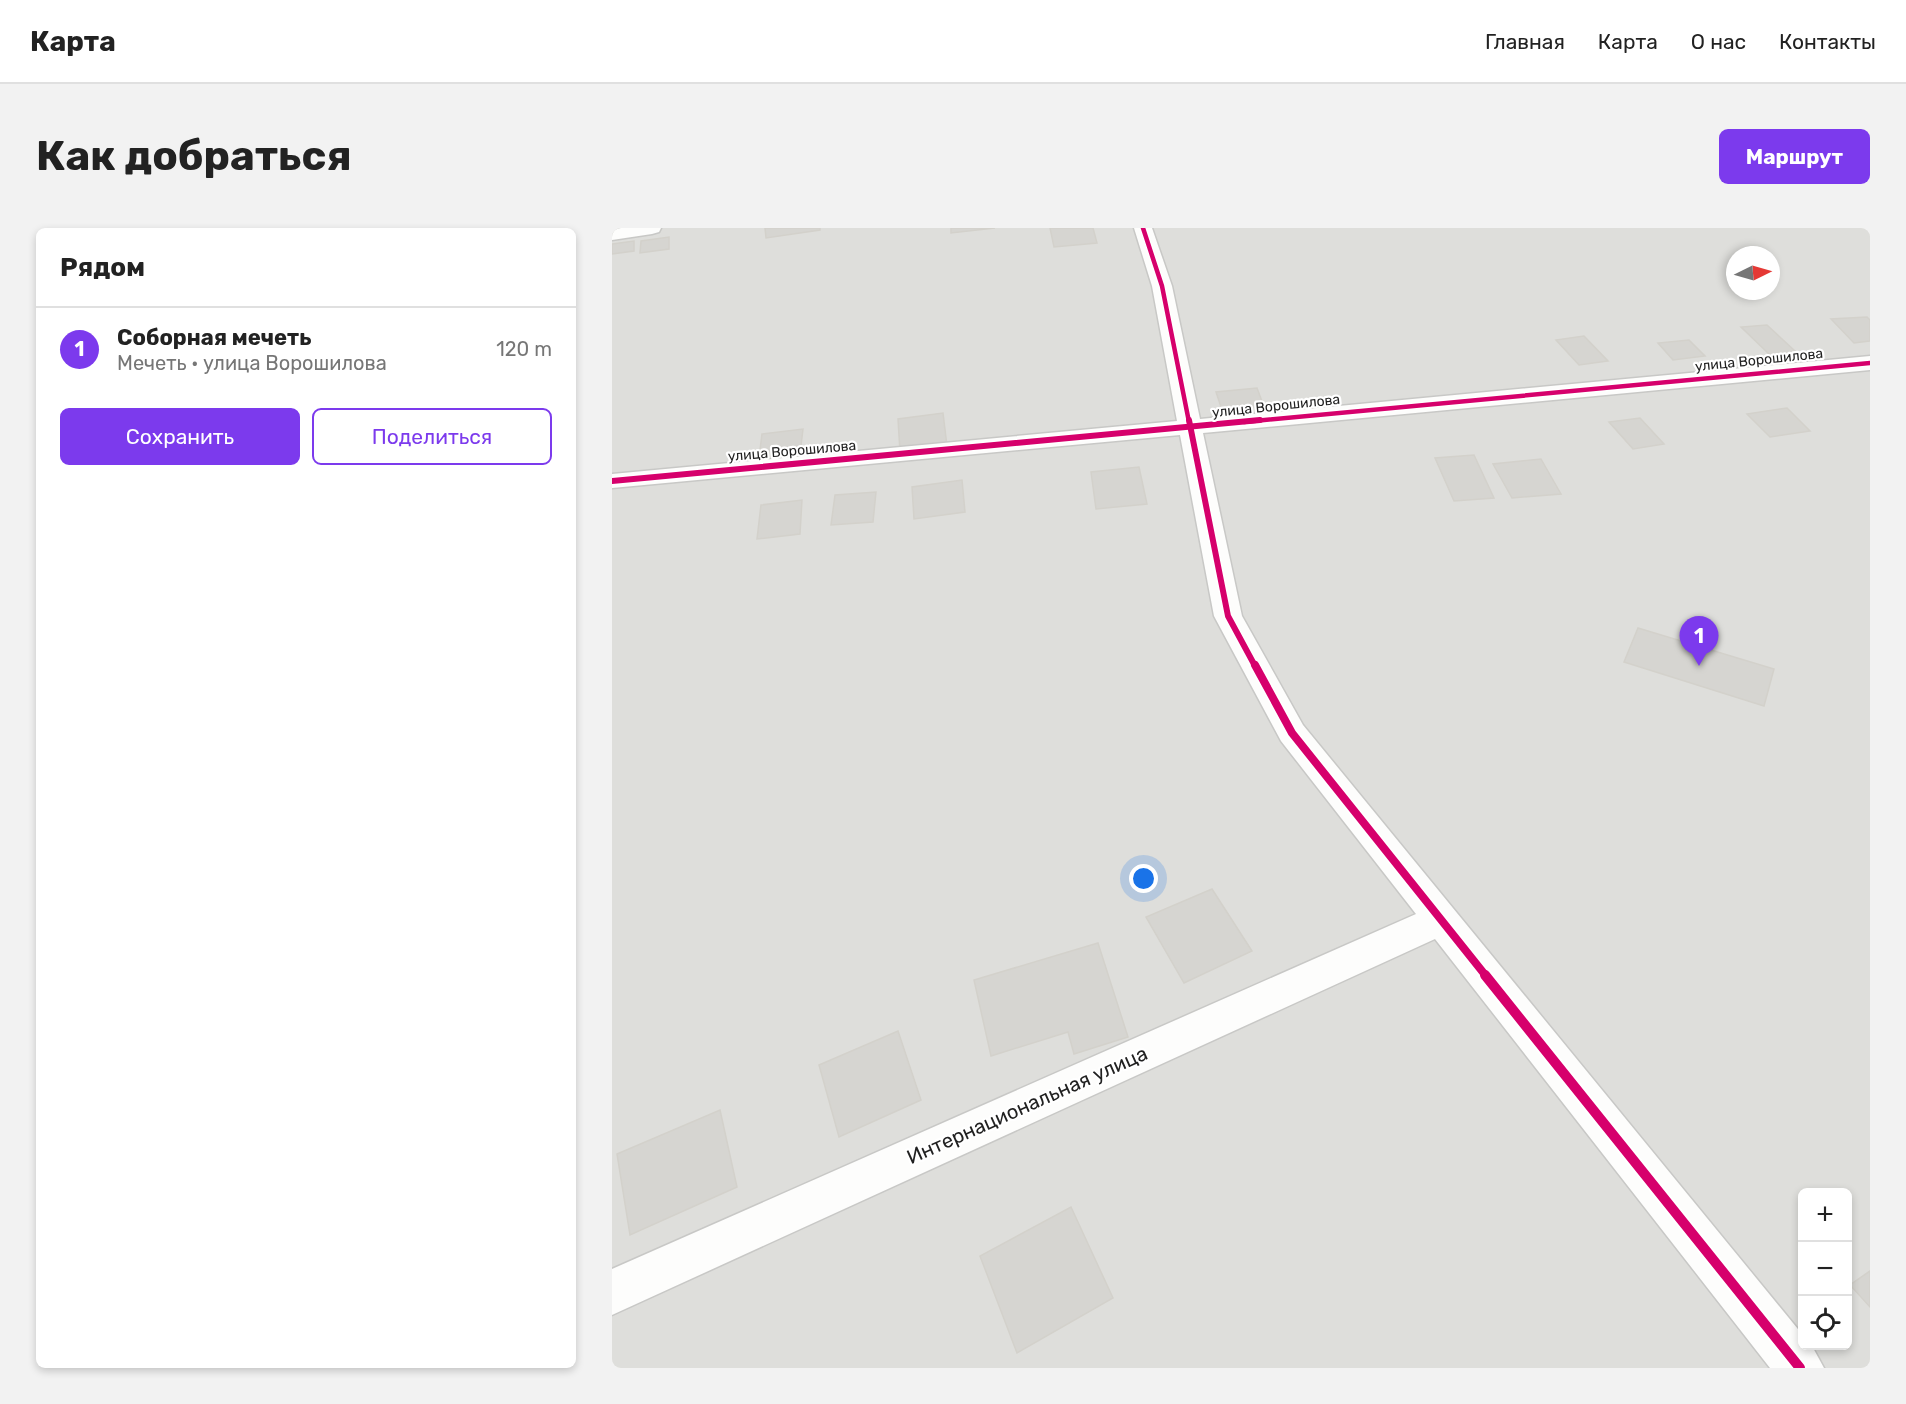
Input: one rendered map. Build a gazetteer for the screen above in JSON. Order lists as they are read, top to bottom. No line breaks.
{"streets":{"street":["улица Ворошилова","Интернациональная улица"]},"north":"right","page":{"header":"Карта","nav":["Главная","Карта","О нас","Контакты"],"buttons":["Маршрут",["Сохранить","Поделиться"]],"title":"Как добраться","heading":"Рядом","list":[{"mark":"1","name":"Соборная мечеть","note":"Мечеть · улица Ворошилова","value":"120 m"}],"pins":"1","map_buttons":["+","−"]}}
